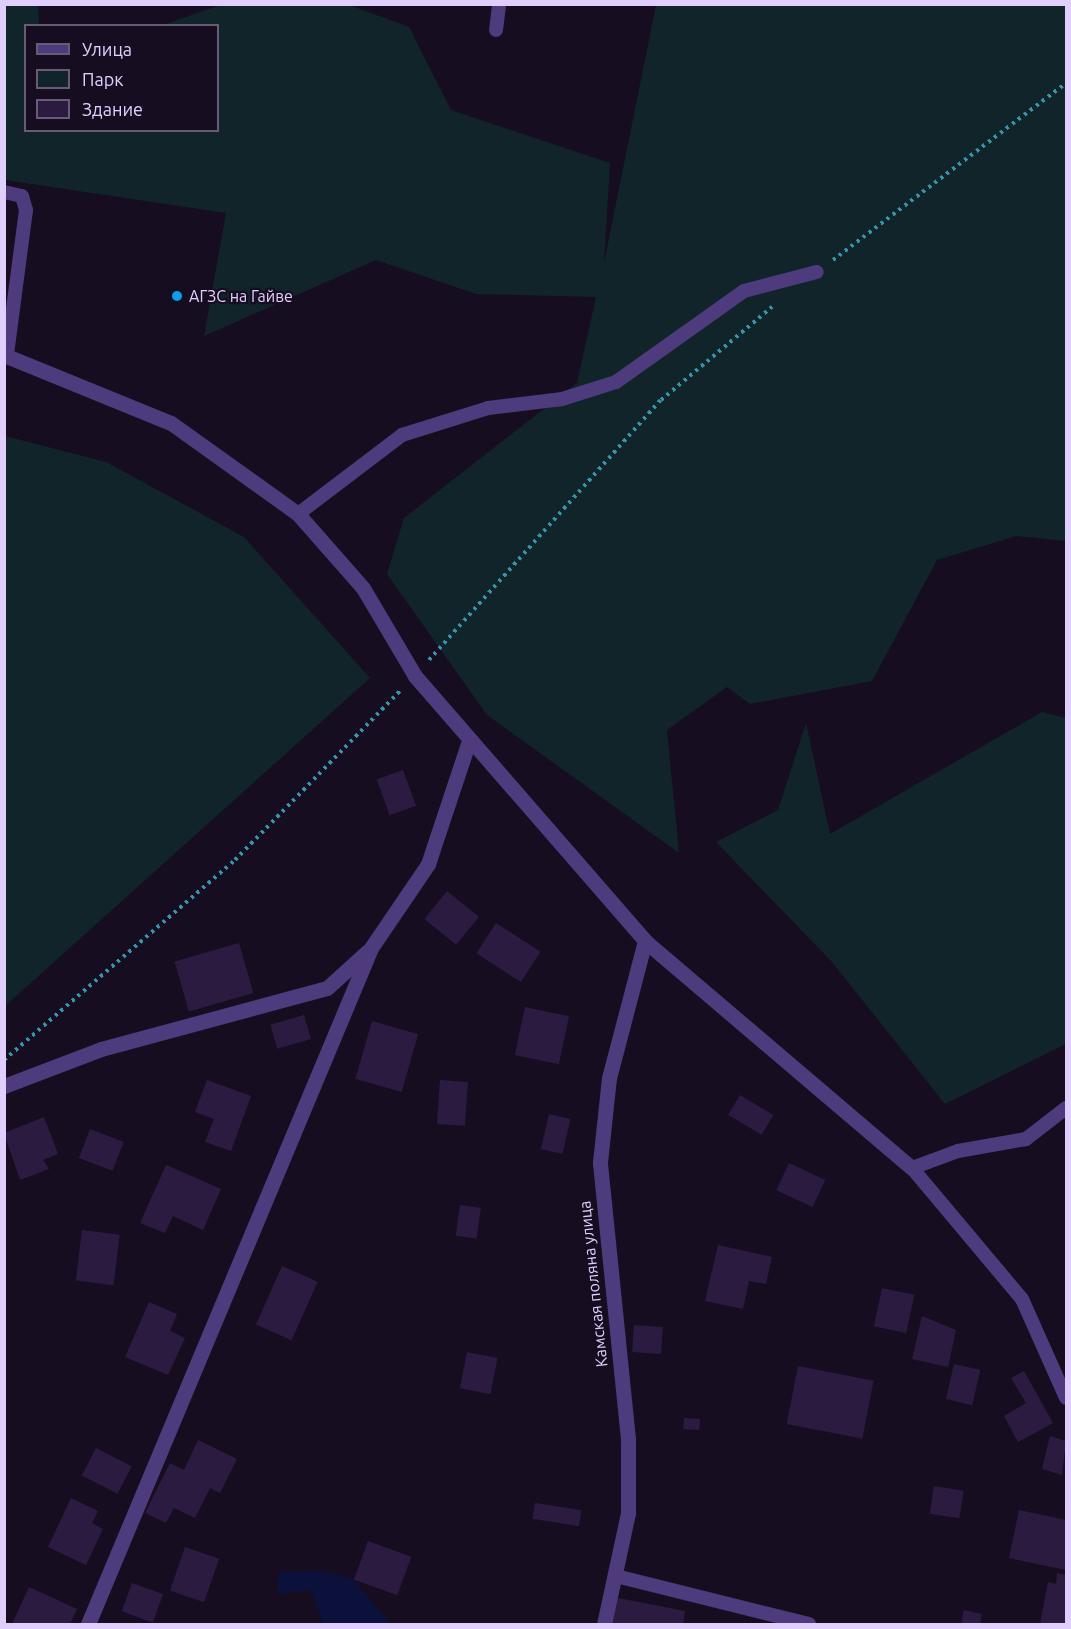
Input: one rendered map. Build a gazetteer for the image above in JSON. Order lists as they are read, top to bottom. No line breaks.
{"streets":{"street":["Камская поляна улица"]},"places":["АГЗС на Гайве"],"legend":["Улица","Парк","Здание"]}
